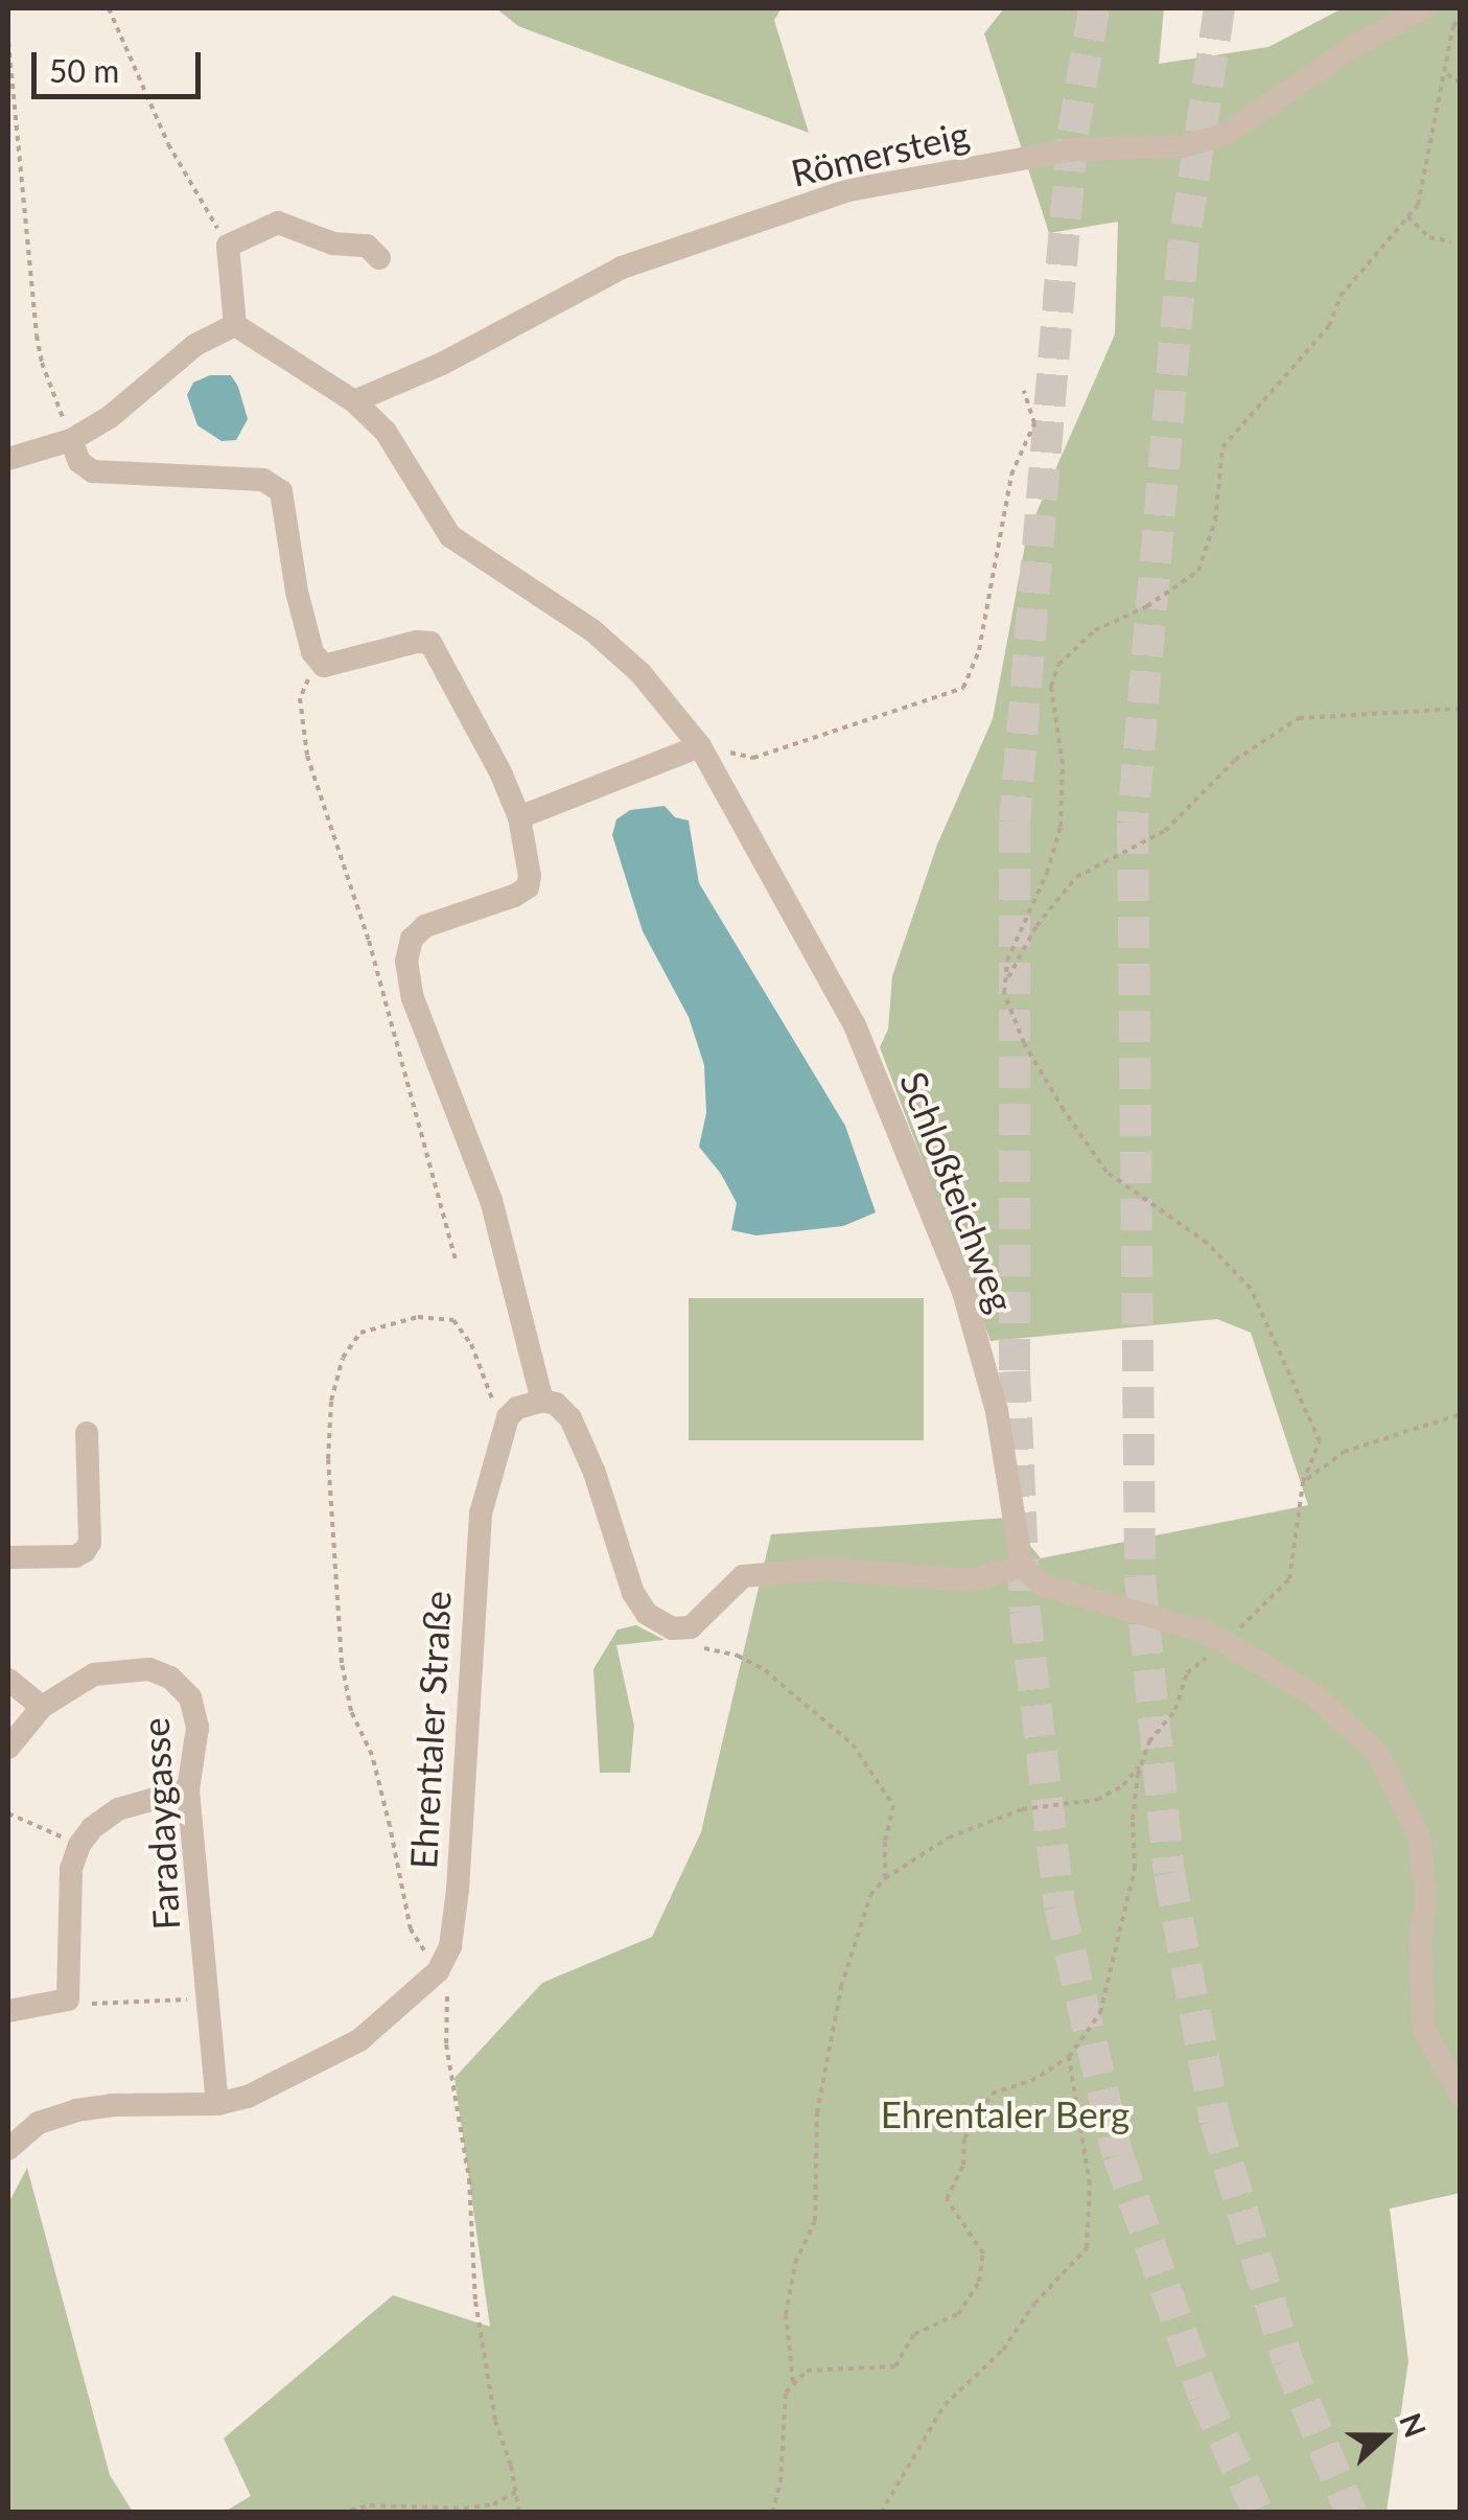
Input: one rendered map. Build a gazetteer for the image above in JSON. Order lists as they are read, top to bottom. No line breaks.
{"streets":{"street":["Römersteig","Schloßteichweg","Ehrentaler Straße","Faradaygasse"]},"crossings":[["Römersteig","Schloßteichweg"]],"parks":["Ehrentaler Berg"],"scale_bar":"50 m","north":"right"}
